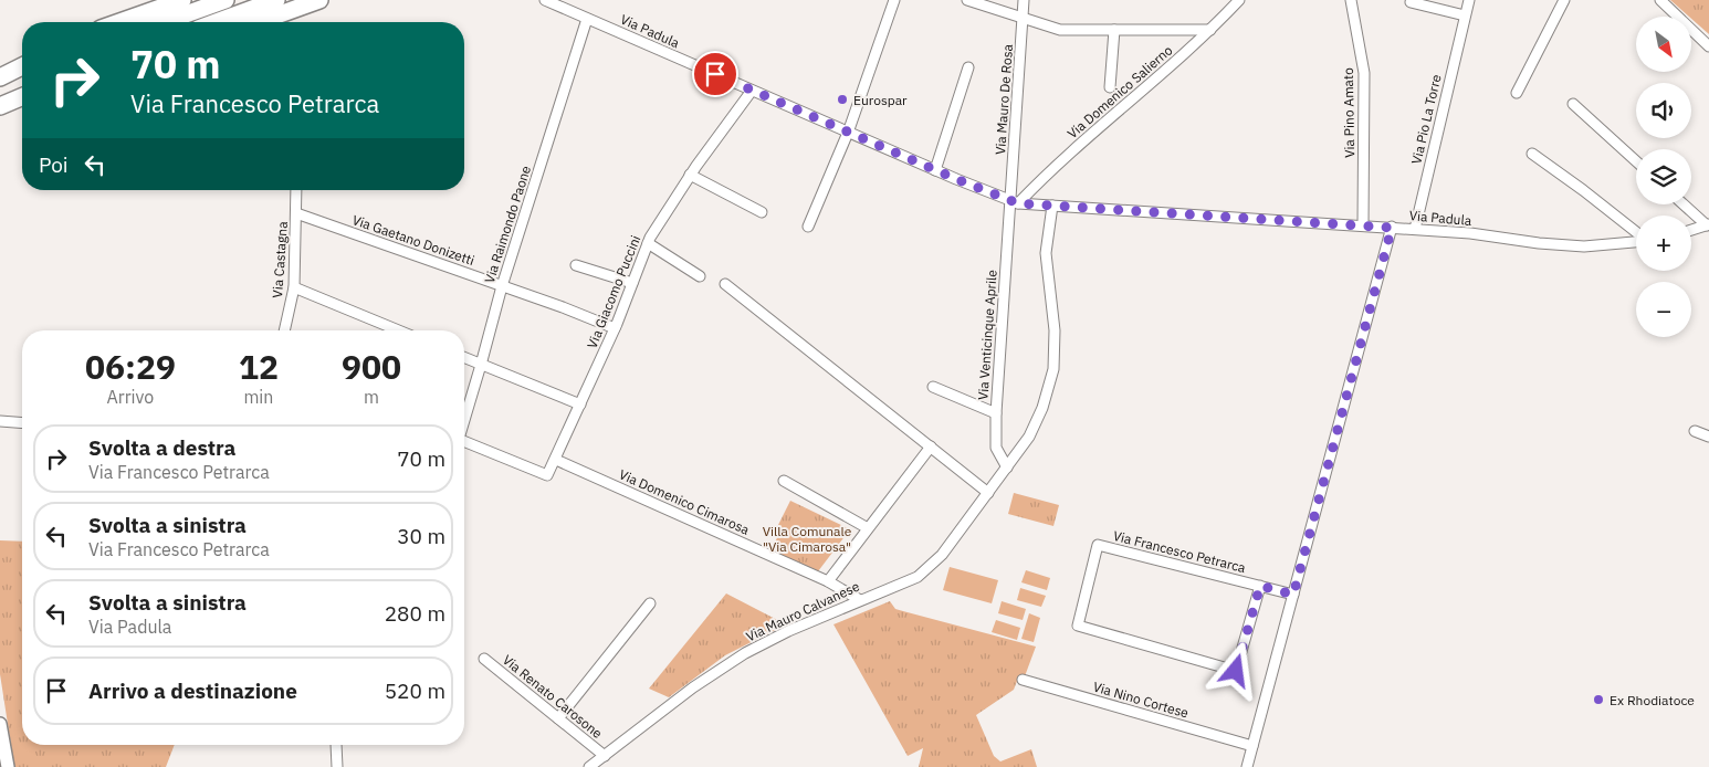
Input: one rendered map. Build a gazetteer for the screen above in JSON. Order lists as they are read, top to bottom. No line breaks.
{"streets":{"street":["Via Padula","Via Domenico Salierno","Via Mauro De Rosa","Via Pino Amato","Via Pio La Torre","Via Raimondo Paone","Via Gaetano Donizetti","Via Castagna","Via Giacomo Puccini","Via Venticinque Aprile","Via Domenico Cimarosa","Via Francesco Petrarca","Via Mauro Calvanese","Via Renato Carosone","Via Nino Cortese"]},"crossings":[["Via Padula","Via Domenico Salierno"],["Via Padula","Via Mauro De Rosa"],["Via Padula","Via Pino Amato"],["Via Padula","Via Pio La Torre"],["Via Padula","Via Raimondo Paone"],["Via Padula","Via Giacomo Puccini"],["Via Padula","Via Venticinque Aprile"],["Via Padula","Via Mauro Calvanese"],["Via Domenico Salierno","Via Mauro De Rosa"],["Via Domenico Salierno","Via Venticinque Aprile"],["Via Mauro De Rosa","Via Venticinque Aprile"],["Via Raimondo Paone","Via Gaetano Donizetti"],["Via Gaetano Donizetti","Via Castagna"],["Via Gaetano Donizetti","Via Giacomo Puccini"],["Via Giacomo Puccini","Via Domenico Cimarosa"],["Via Venticinque Aprile","Via Mauro Calvanese"],["Via Domenico Cimarosa","Via Mauro Calvanese"],["Via Mauro Calvanese","Via Renato Carosone"]],"parks":["Villa Comunale \"Via Cimarosa\""],"places":["Eurospar","Ex Rhodiatoce"],"north":"bottom right","page":{"map_buttons":["+","−"],"turn":["70 m","Via Francesco Petrarca"],"then":"Poi","eta":["06:29","Arrivo","12","min","900","m"],"list":[{"name":"Svolta a destra","note":"Via Francesco Petrarca","value":"70 m"},{"name":"Svolta a sinistra","note":"Via Francesco Petrarca","value":"30 m"},{"name":"Svolta a sinistra","note":"Via Padula","value":"280 m"},{"name":"Arrivo a destinazione","value":"520 m"}]}}
